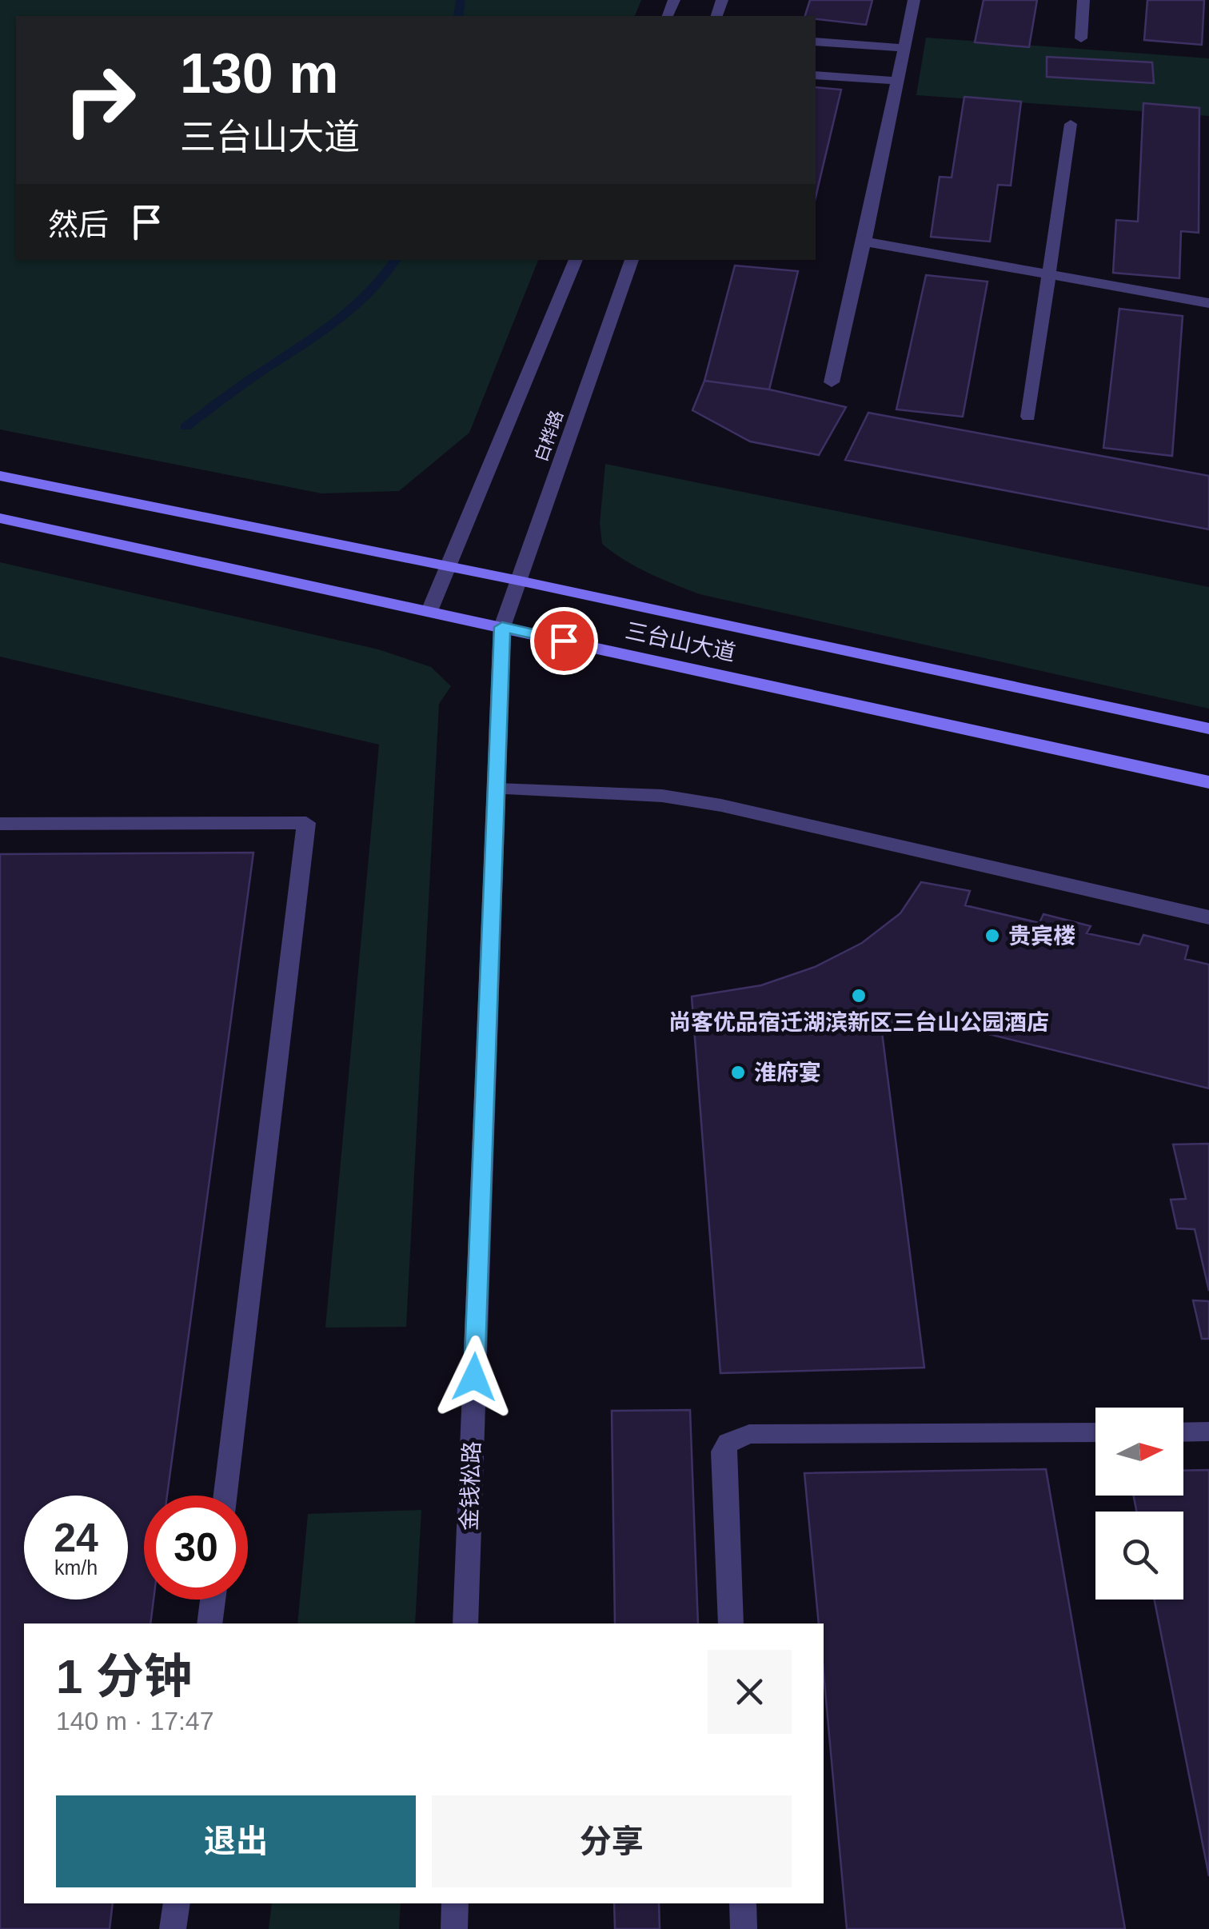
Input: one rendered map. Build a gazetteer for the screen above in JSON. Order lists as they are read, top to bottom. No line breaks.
{"streets":{"main road":["三台山大道"],"street":["白桦路","金钱松路"]},"crossings":[["白桦路","三台山大道"],["白桦路","金钱松路"],["三台山大道","金钱松路"]],"places":["贵宾楼","尚客优品宿迁湖滨新区三台山公园酒店","淮府宴"],"north":"right","page":{"turn":["130 m","三台山大道"],"then":"然后","speed":"24 km/h","limit":"30","heading":["1 分钟","140 m · 17:47"],"buttons":["退出","分享"]}}
